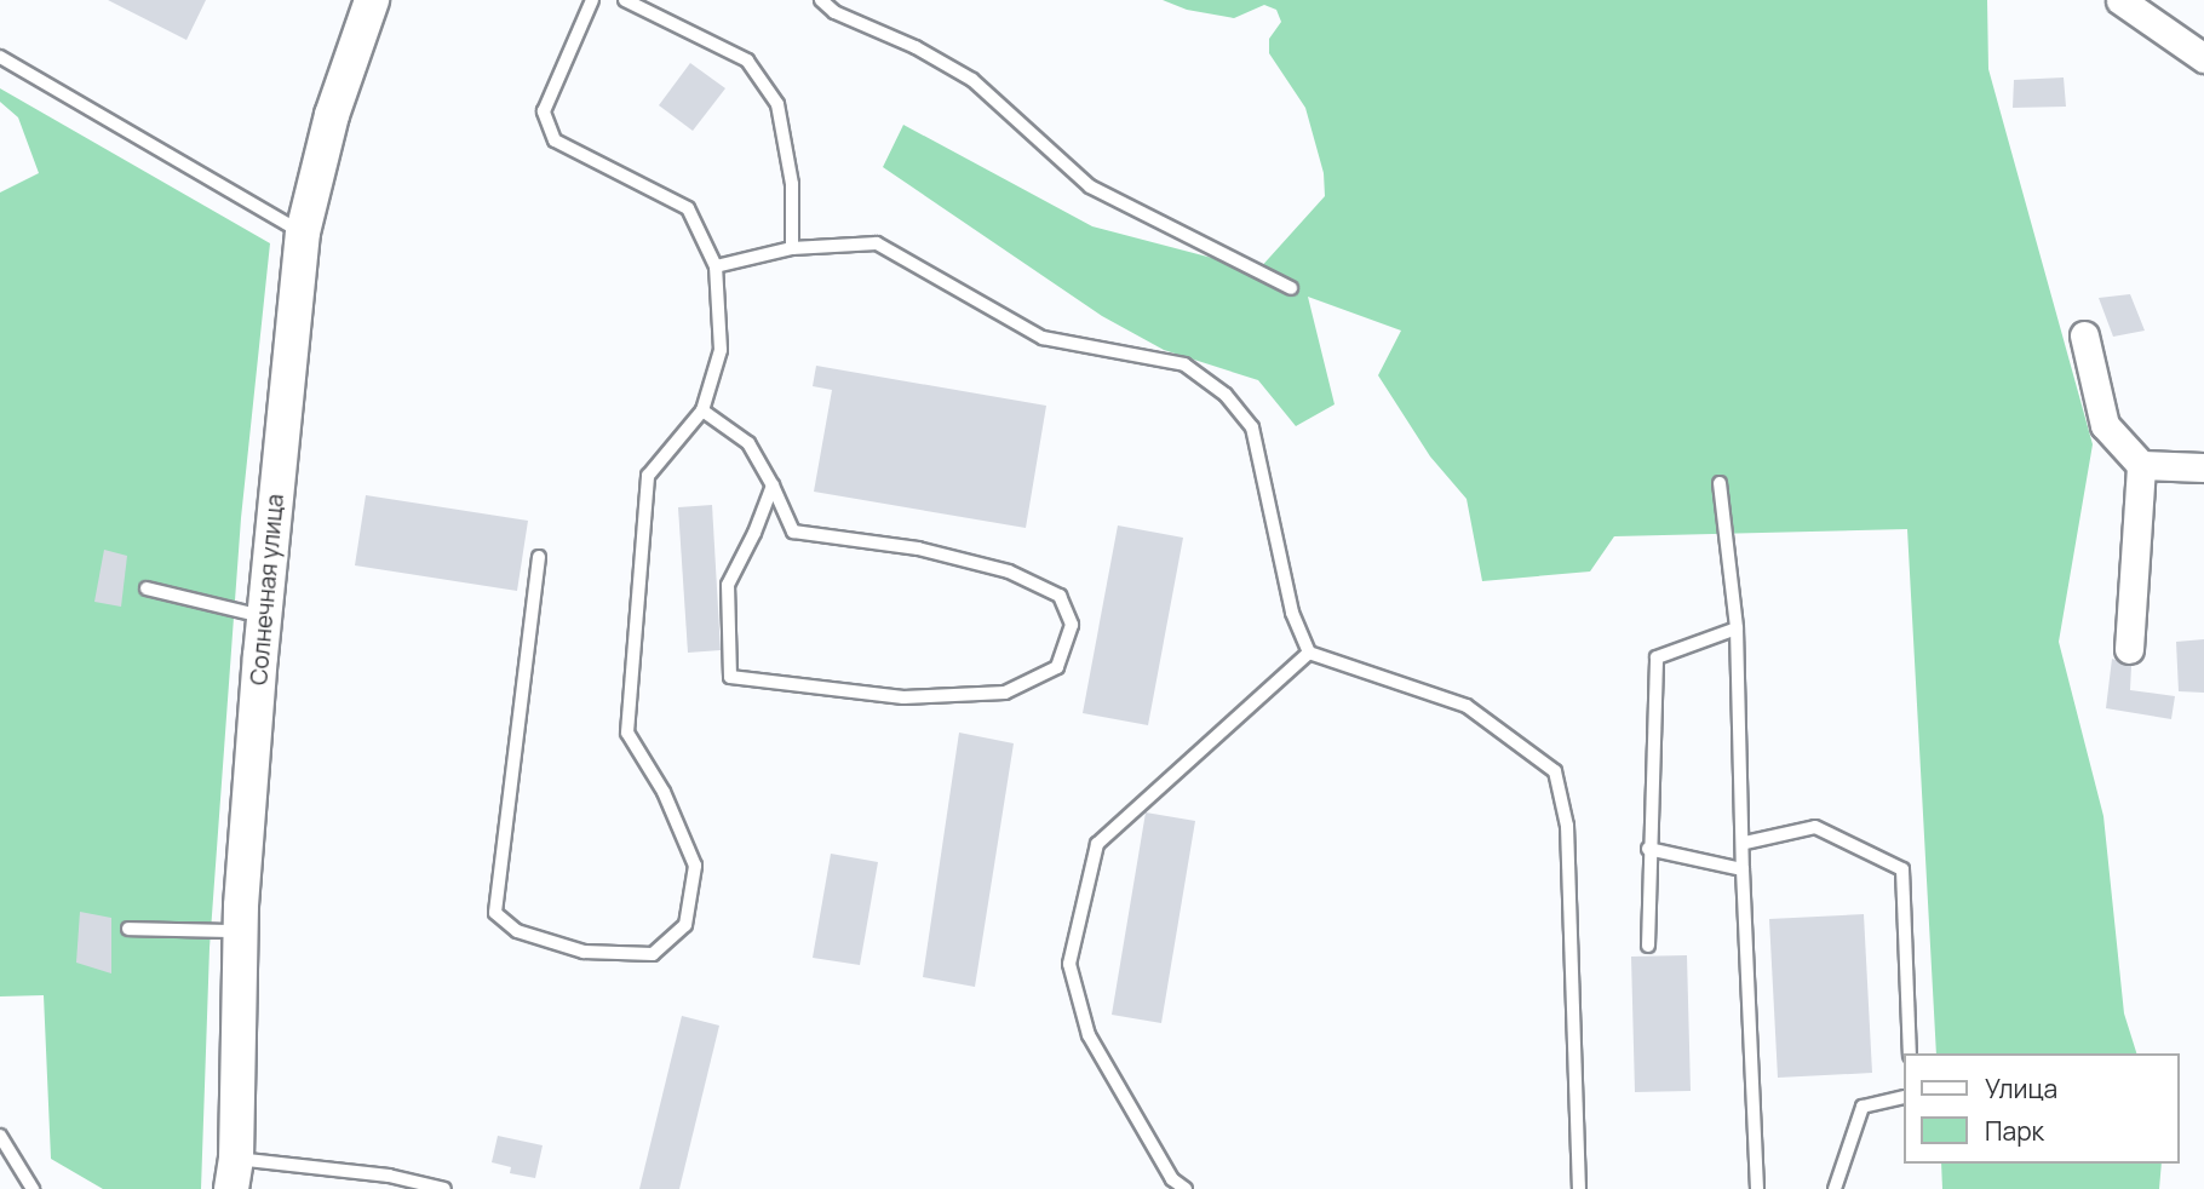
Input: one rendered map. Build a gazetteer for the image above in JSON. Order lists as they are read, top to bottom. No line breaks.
{"streets":{"street":["Солнечная улица"]},"legend":["Улица","Парк"]}
